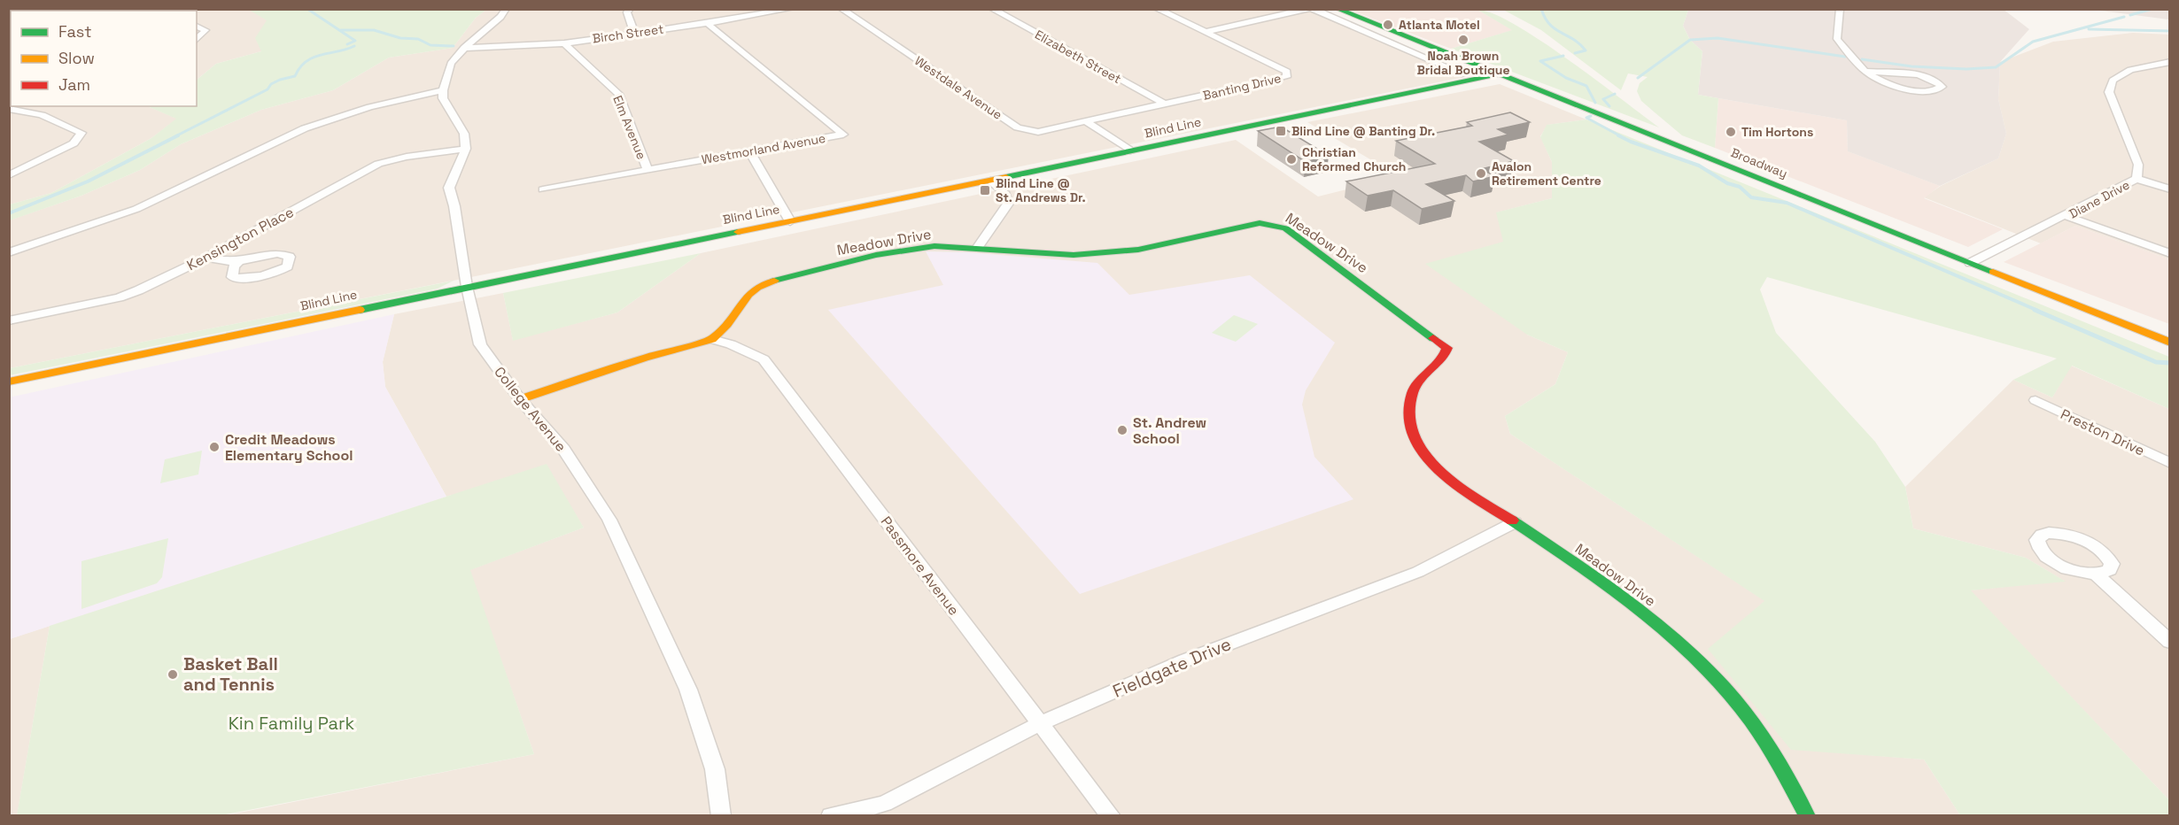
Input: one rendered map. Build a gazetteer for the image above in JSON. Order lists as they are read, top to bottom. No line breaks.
{"streets":{"street":["Birch Street","Elizabeth Street","Banting Drive","Westdale Avenue","Elm Avenue","Blind Line","Westmorland Avenue","Broadway","Diane Drive","Kensington Place","Meadow Drive","College Avenue","Preston Drive","Passmore Avenue","Fieldgate Drive"]},"crossings":[["Birch Street","Elm Avenue"],["Birch Street","Westmorland Avenue"],["Elizabeth Street","Banting Drive"],["Banting Drive","Westdale Avenue"],["Elm Avenue","Westmorland Avenue"],["Blind Line","Broadway"],["Blind Line","College Avenue"],["Broadway","Diane Drive"],["Kensington Place","College Avenue"],["Meadow Drive","Passmore Avenue"],["Meadow Drive","Fieldgate Drive"],["Passmore Avenue","Fieldgate Drive"]],"parks":["Kin Family Park"],"places":{"other":["Atlanta Motel","Noah Brown Bridal Boutique","Tim Hortons","Christian Reformed Church","Avalon Retirement Centre","St. Andrew School","Credit Meadows Elementary School","Basket Ball and Tennis"],"transit":["Blind Line @ Banting Dr.","Blind Line @ St. Andrews Dr."]},"legend":["Fast","Slow","Jam"]}
